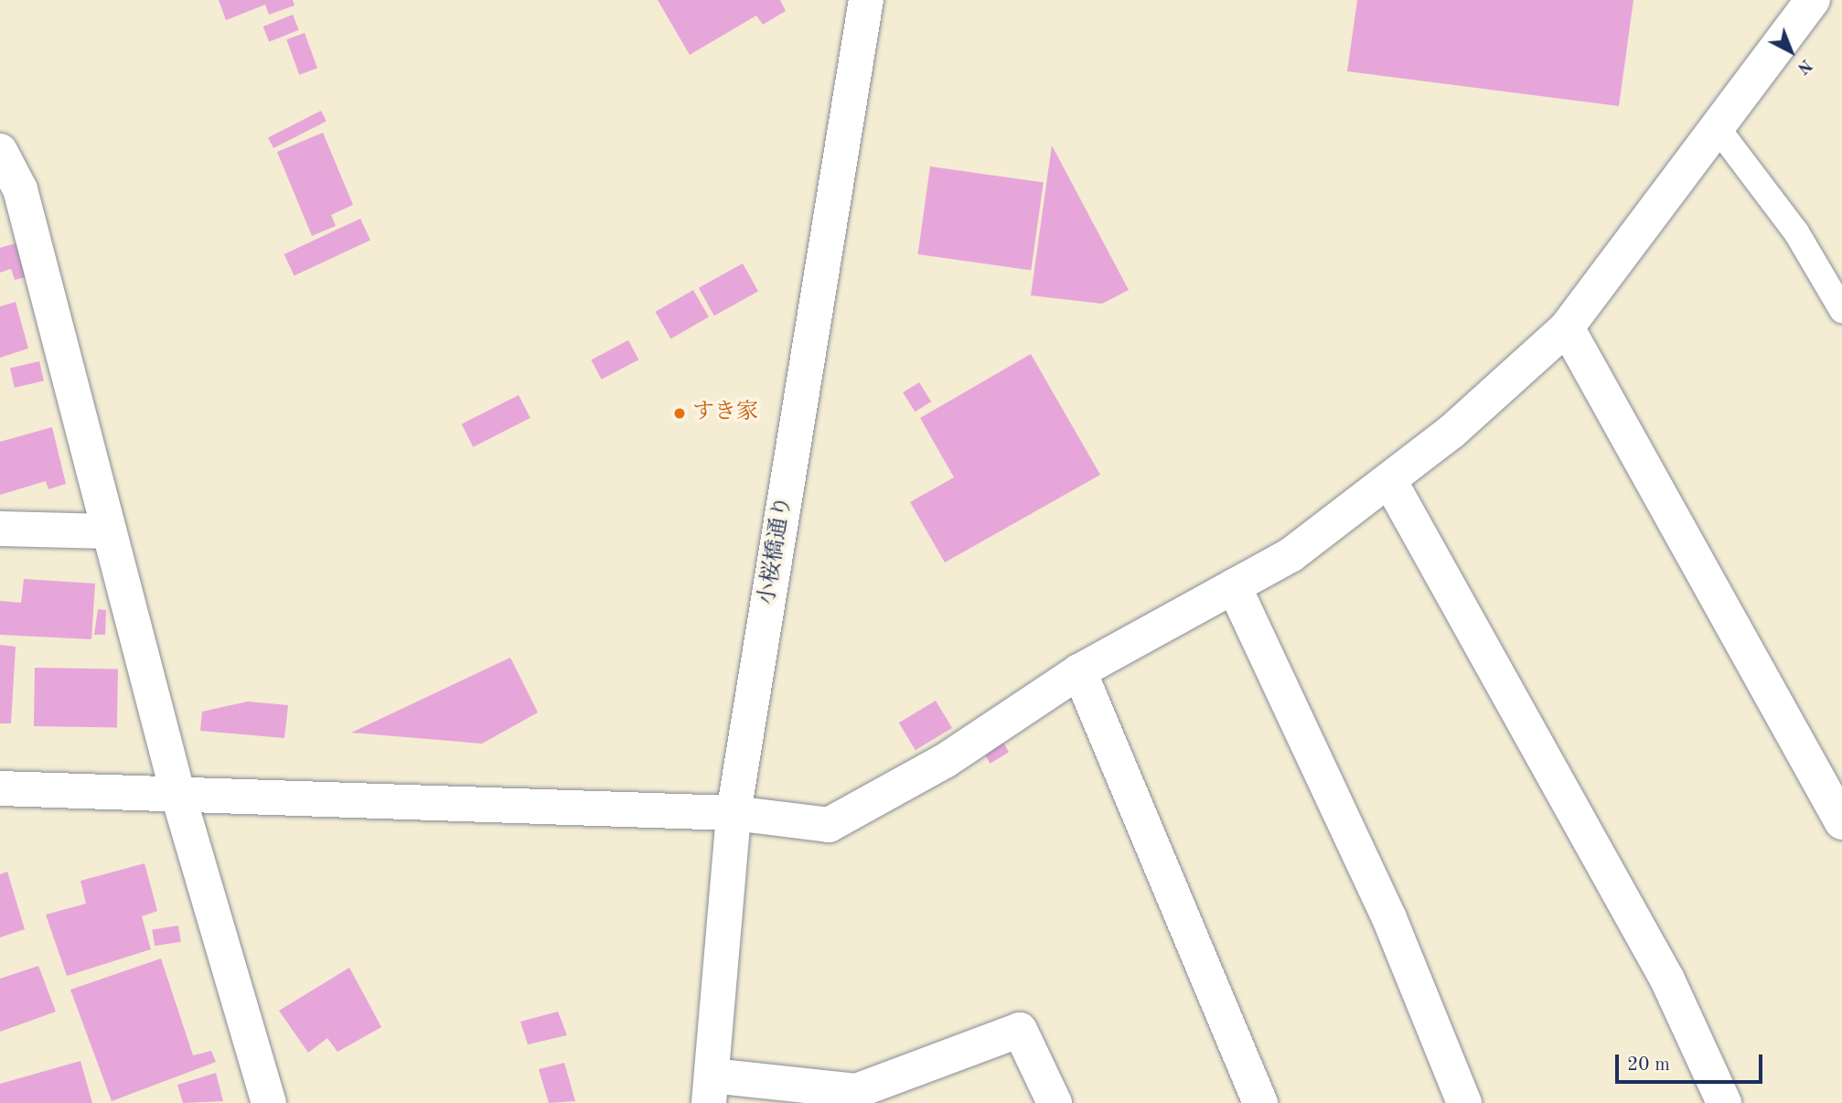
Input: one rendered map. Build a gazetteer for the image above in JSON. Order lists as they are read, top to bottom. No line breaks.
{"streets":{"street":["小桜橋通り"]},"places":["すき家"],"scale_bar":"20 m","north":"bottom right"}
